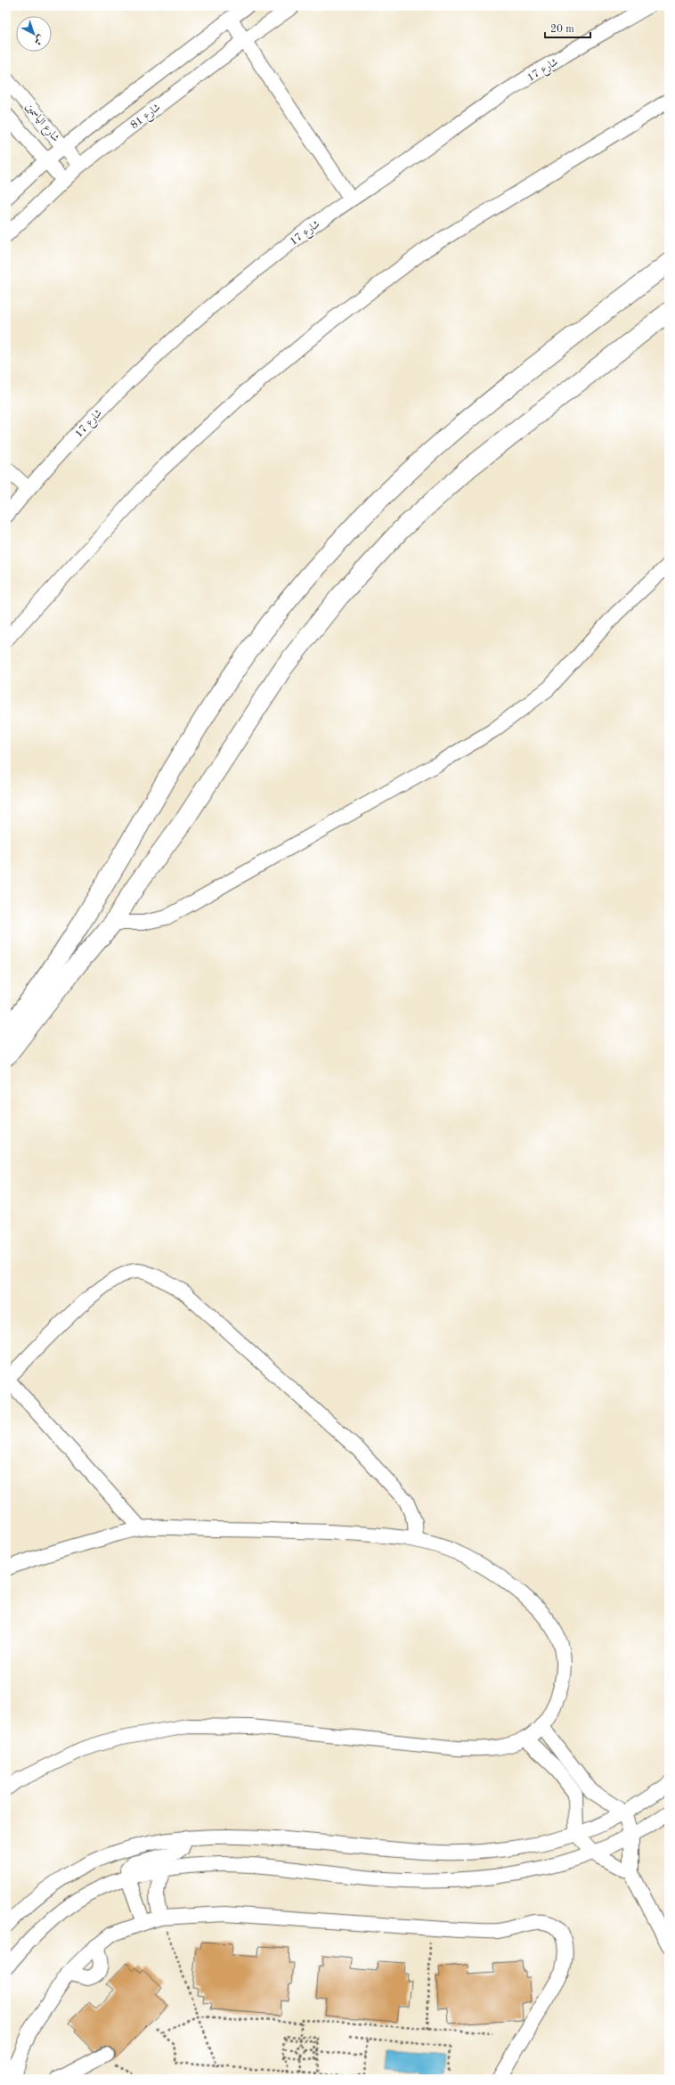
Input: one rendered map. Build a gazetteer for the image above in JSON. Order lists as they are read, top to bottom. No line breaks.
{"streets":{"street":["شارع 17","شارع 81","شارع الياسمين"]},"crossings":[["شارع 81","شارع الياسمين"]],"scale_bar":"20 m","north":"bottom right"}
